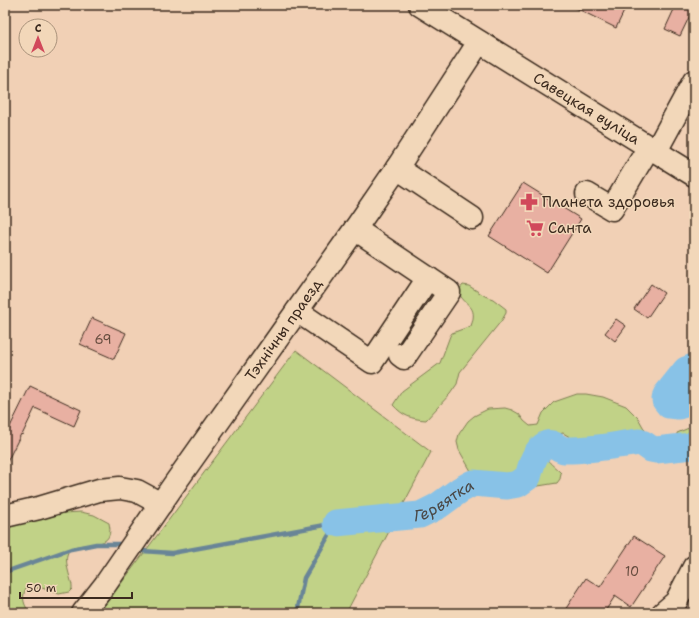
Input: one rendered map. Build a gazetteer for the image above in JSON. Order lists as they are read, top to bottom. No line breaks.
{"streets":{"street":["Савецкая вуліца","Тэхнічны праезд"]},"crossings":[["Савецкая вуліца","Тэхнічны праезд"]],"water":["Гервятка"],"places":{"pharmacy":["Планета здоровья"],"supermarket":["Санта"]},"house_numbers":["69","10"],"scale_bar":"50 m","north":"top"}
